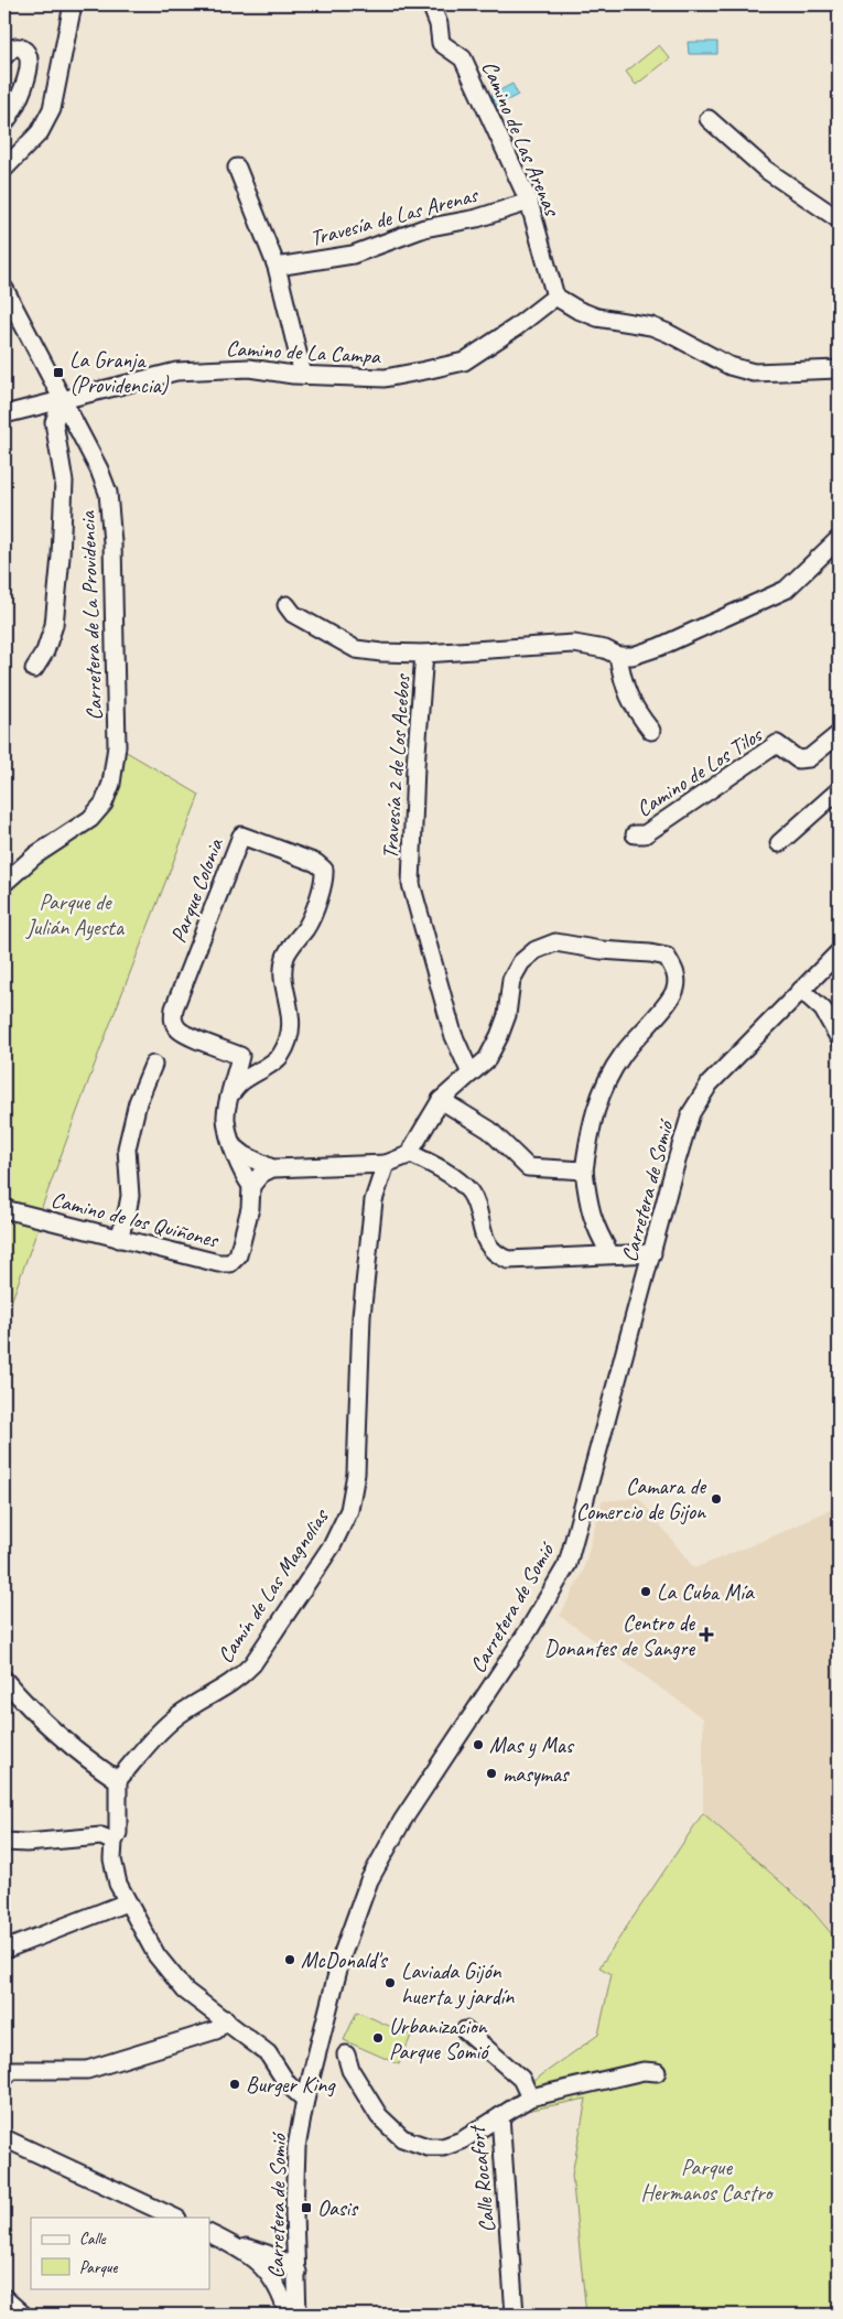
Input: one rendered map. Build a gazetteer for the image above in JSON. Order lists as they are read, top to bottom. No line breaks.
{"streets":{"street":["Camino de Las Arenas","Travesía de Las Arenas","Camino de La Campa","Carretera de La Providencia","Travesía 2 de Los Acebos","Camino de Los Tilos","Parque Colonia","Carretera de Somió","Camino de los Quiñones","Camín de Las Magnolias","Calle Rocafort"]},"crossings":[["Camino de Las Arenas","Travesía de Las Arenas"],["Camino de Las Arenas","Camino de La Campa"],["Camino de La Campa","Carretera de La Providencia"]],"parks":["Parque de Julián Ayesta","Parque Hermanos Castro"],"places":{"transit":["La Granja (Providencia)","Oasis"],"other":["Camara de Comercio de Gijon","La Cuba Mía","Mas y Mas","masymas","McDonald's","Laviada Gijón huerta y jardín","Urbanizacion Parque Somió","Burger King"],"health":["Centro de Donantes de Sangre"]},"legend":["Calle","Parque"]}
